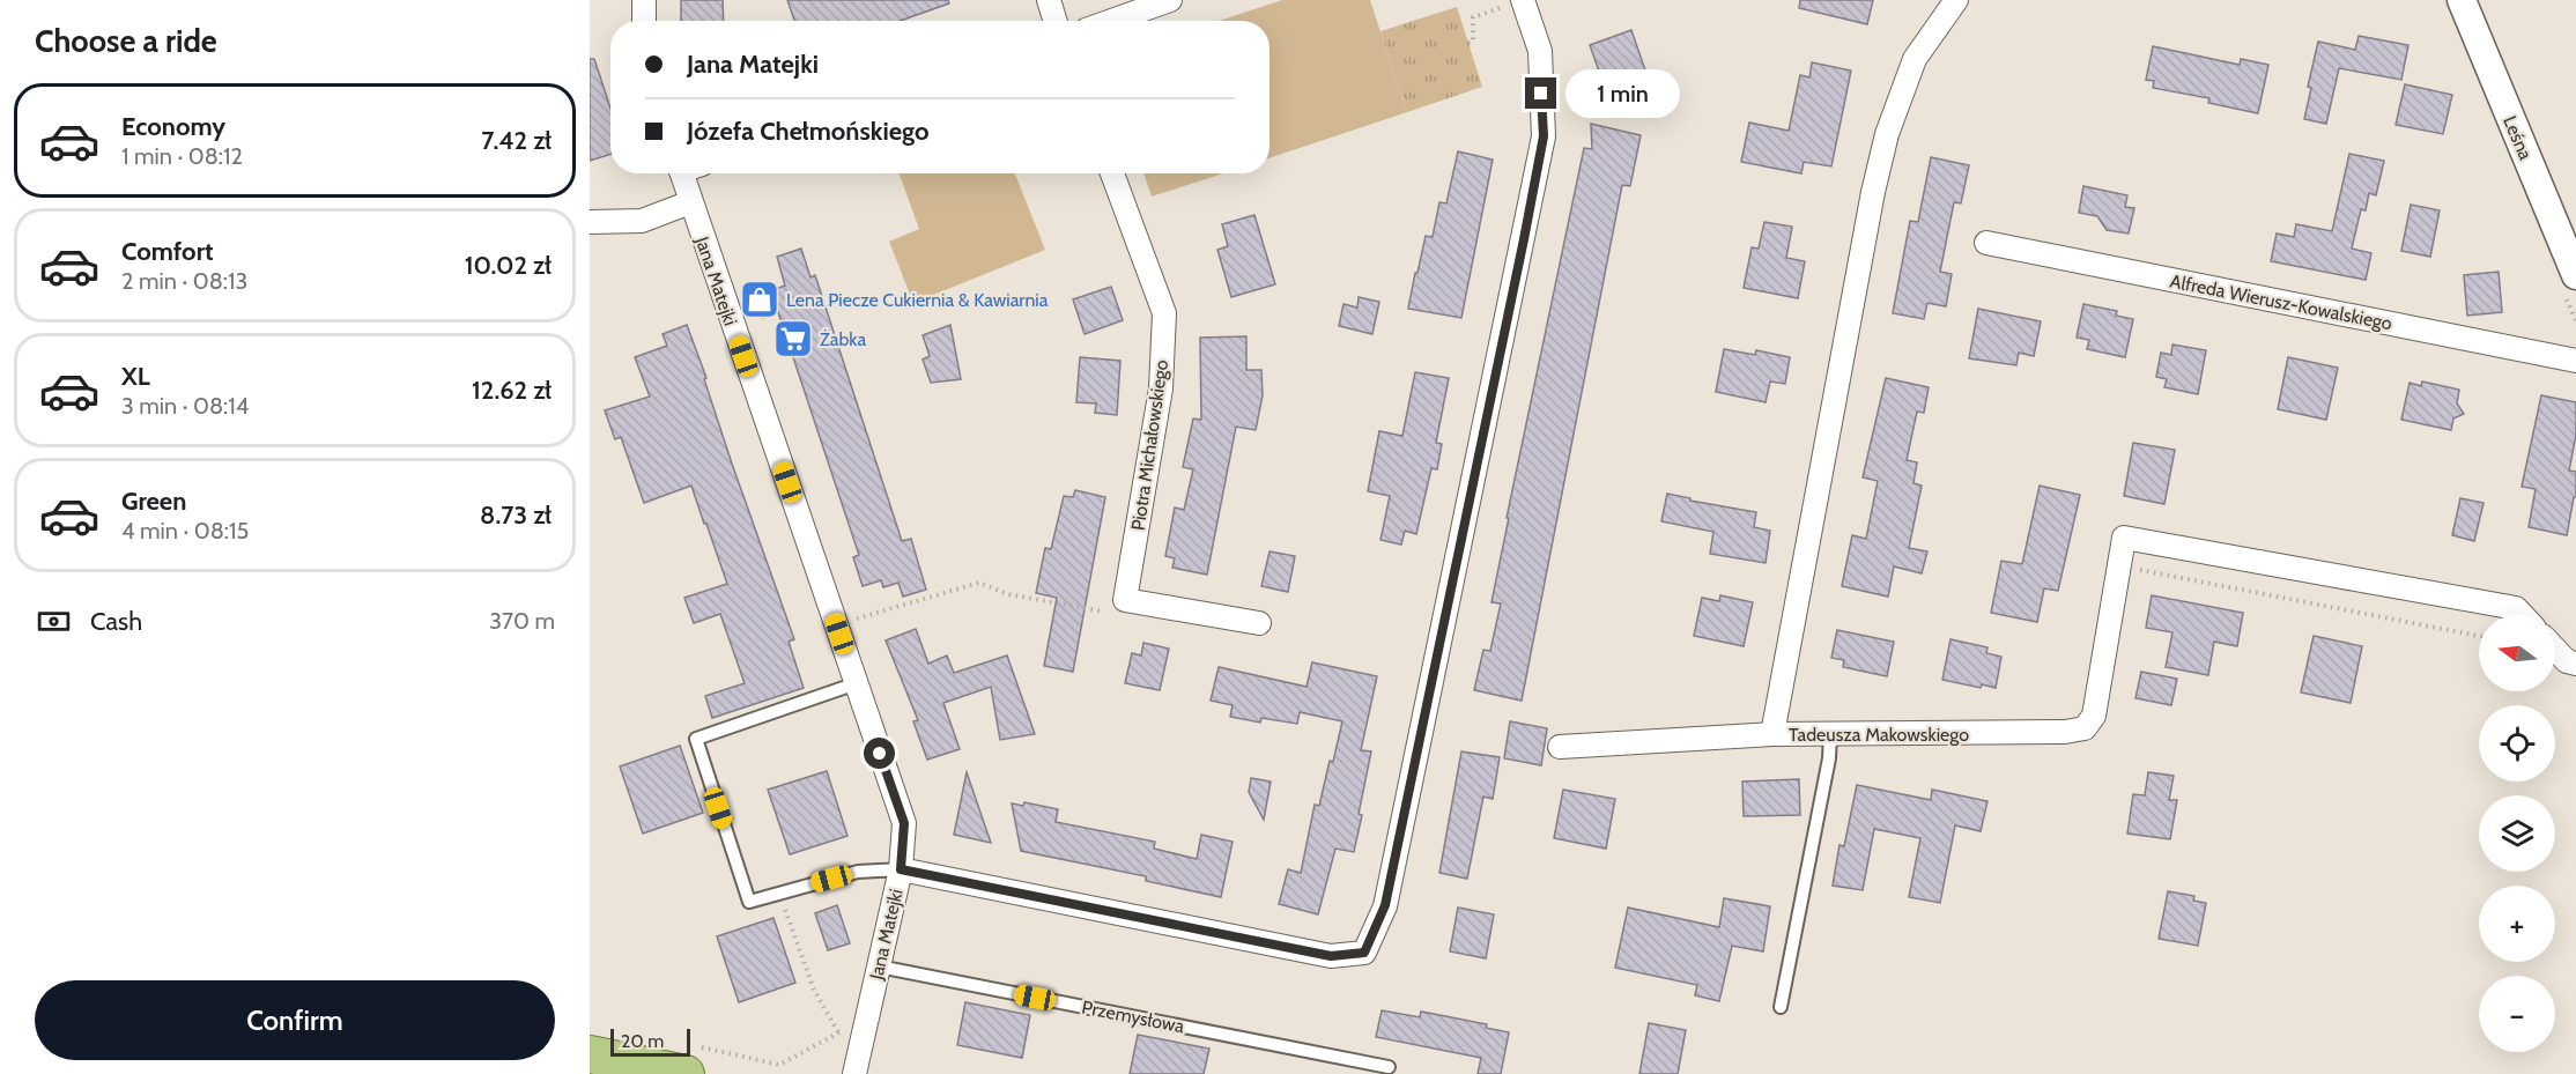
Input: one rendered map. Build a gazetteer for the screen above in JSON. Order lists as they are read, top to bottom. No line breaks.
{"streets":{"street":["Leśna","Jana Matejki","Alfreda Wierusz-Kowalskiego","Piotra Michałowskiego","Tadeusza Makowskiego"],"lane":["Przemysłowa"]},"crossings":[["Jana Matejki","Przemysłowa"]],"places":{"shop":["Lena Piecze Cukiernia & Kawiarnia"],"supermarket":["Żabka"]},"scale_bar":"20 m","north":"left","page":{"heading":"Choose a ride","banner":["Jana Matejki","Józefa Chełmońskiego"],"bubble":"1 min","list":[{"name":"Economy","note":"1 min · 08:12","value":"7.42 zł"},{"name":"Comfort","note":"2 min · 08:13","value":"10.02 zł"},{"name":"XL","note":"3 min · 08:14","value":"12.62 zł"},{"name":"Green","note":"4 min · 08:15","value":"8.73 zł"}],"pay":["Cash","370 m"],"map_buttons":["+","−"],"buttons":"Confirm","scale":"20 m"}}
